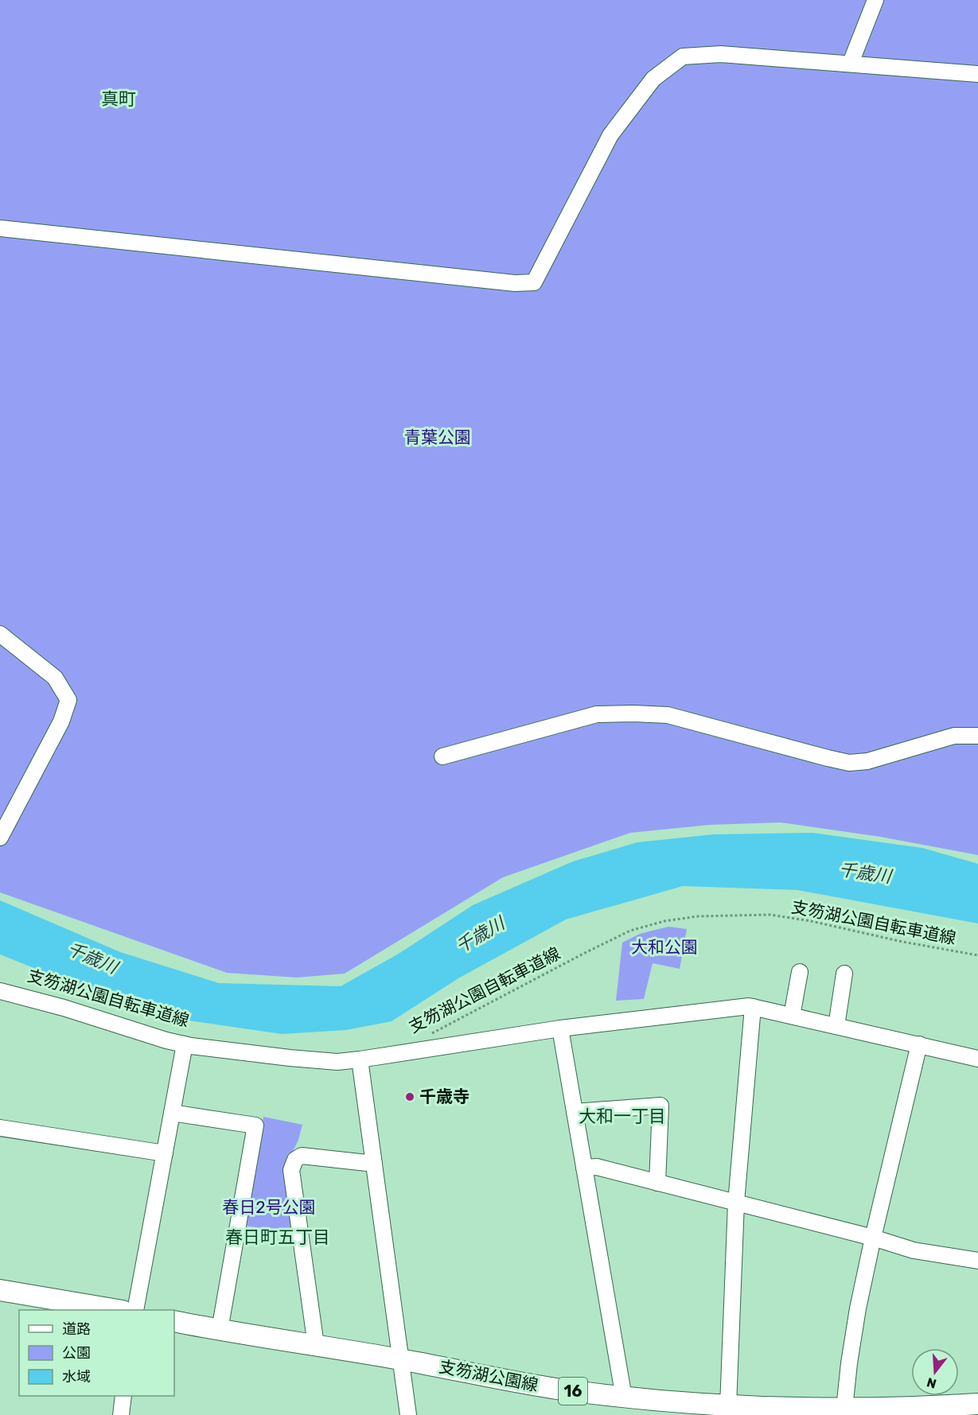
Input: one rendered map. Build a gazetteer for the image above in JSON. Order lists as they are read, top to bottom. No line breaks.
{"streets":{"main road":["支笏湖公園線","16"],"path":["支笏湖公園自転車道線"]},"districts":["真町","大和一丁目","春日町五丁目"],"water":["千歳川"],"parks":["青葉公園","大和公園","春日2号公園"],"places":["千歳寺"],"legend":["道路","公園","水域"],"north":"bottom"}
